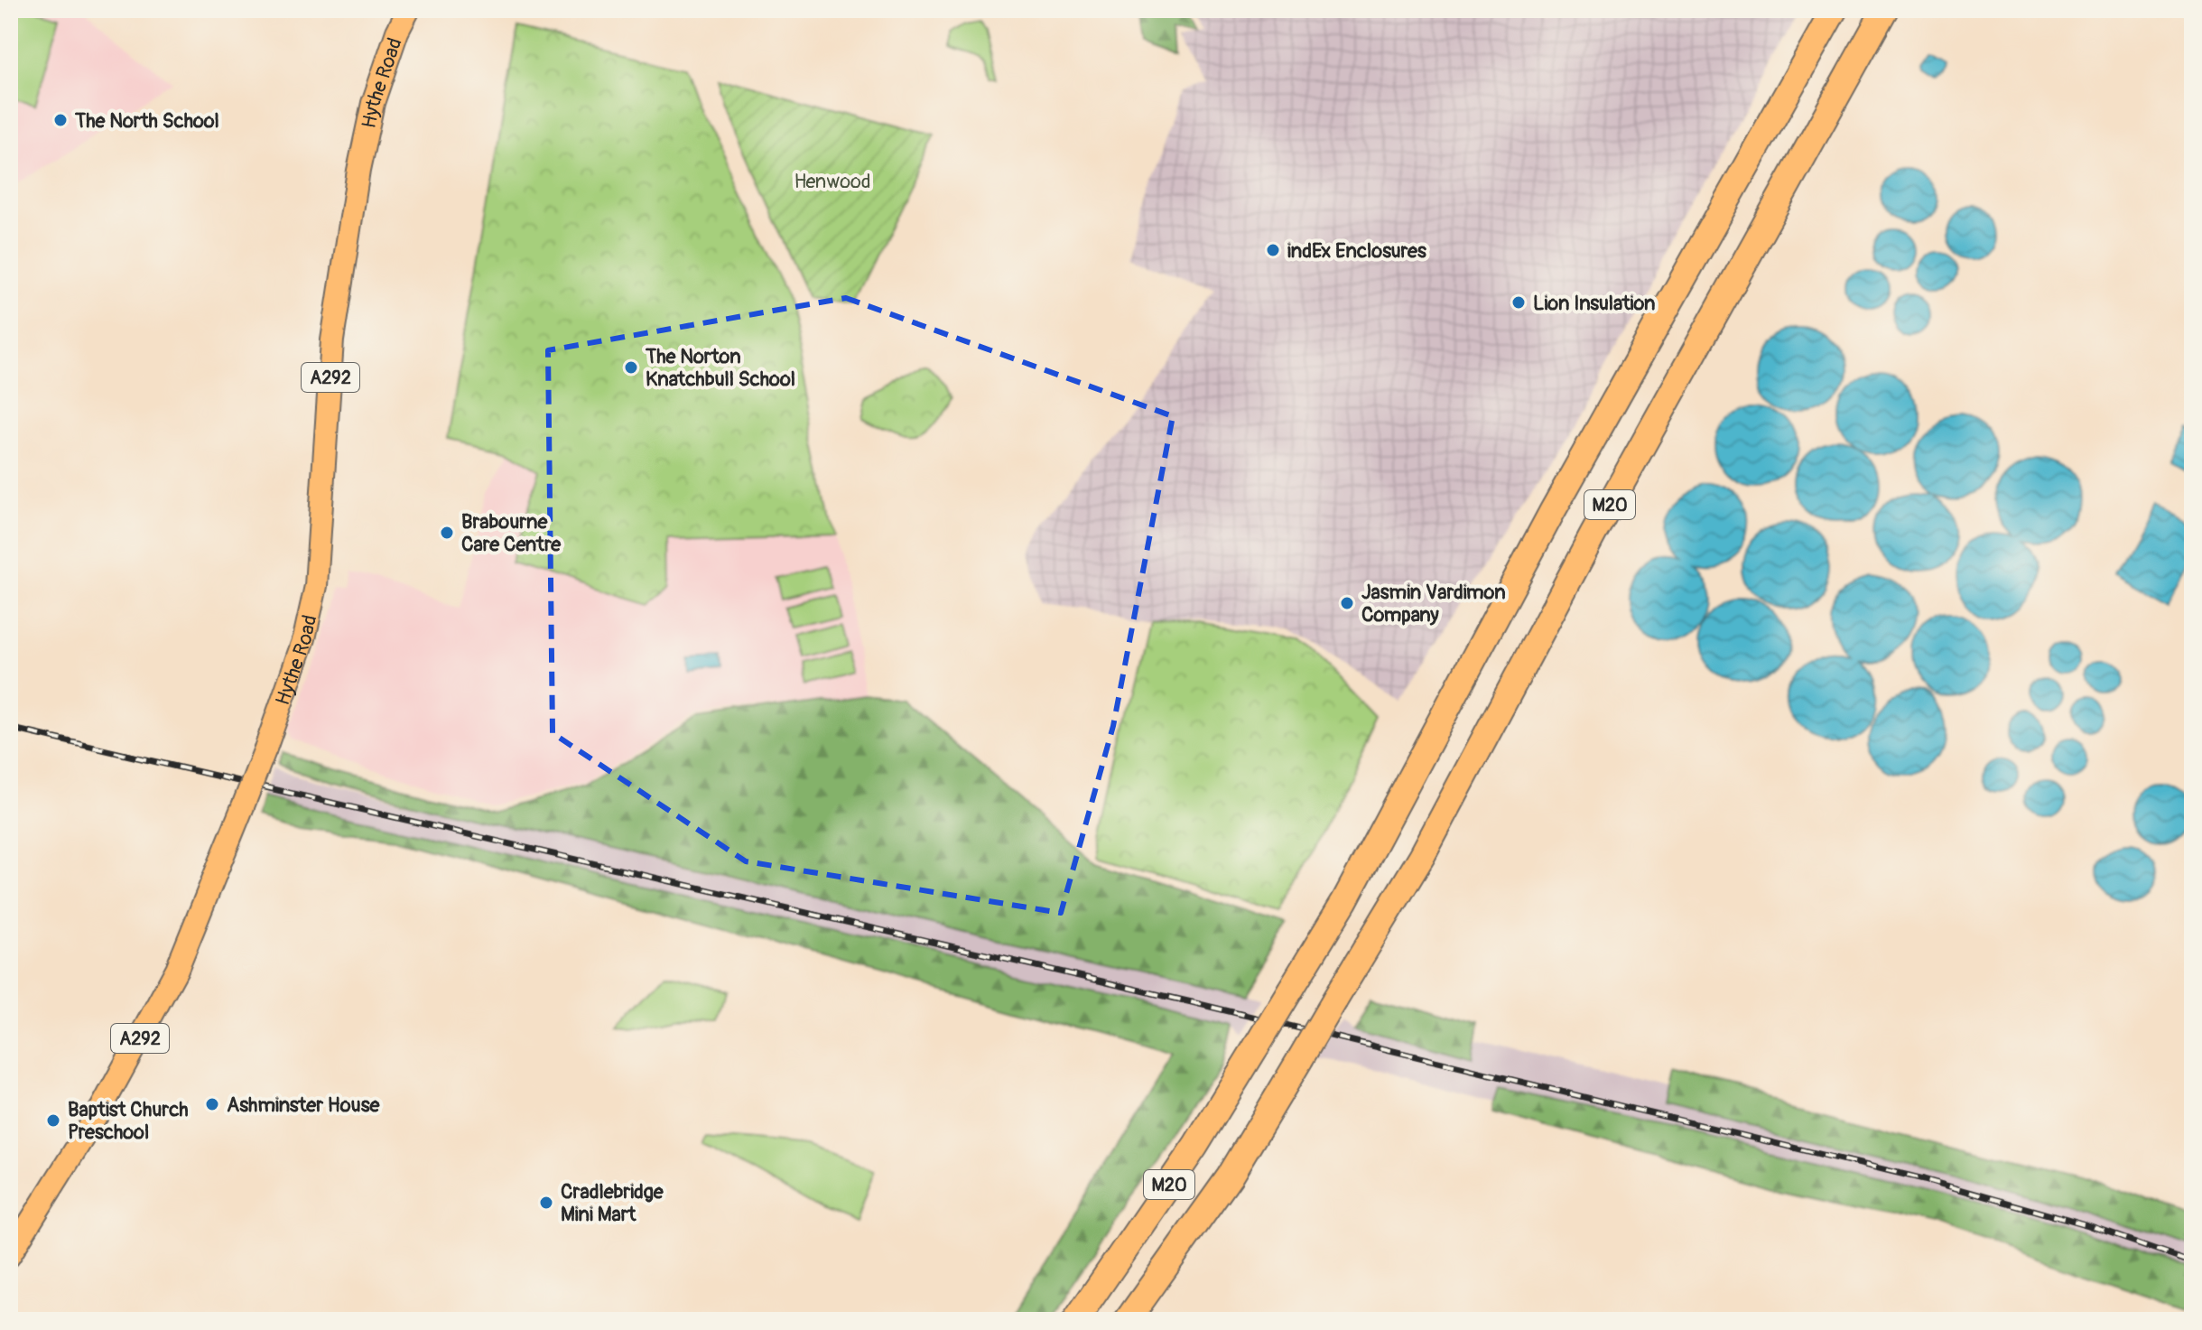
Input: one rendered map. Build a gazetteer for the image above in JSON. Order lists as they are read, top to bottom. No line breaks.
{"streets":{"highway":["M20"],"main road":["Hythe Road","A292"]},"parks":["Henwood"],"places":["The North School","indEx Enclosures","Lion Insulation","The Norton Knatchbull School","Brabourne Care Centre","Jasmin Vardimon Company","Ashminster House","Baptist Church Preschool","Cradlebridge Mini Mart"]}
